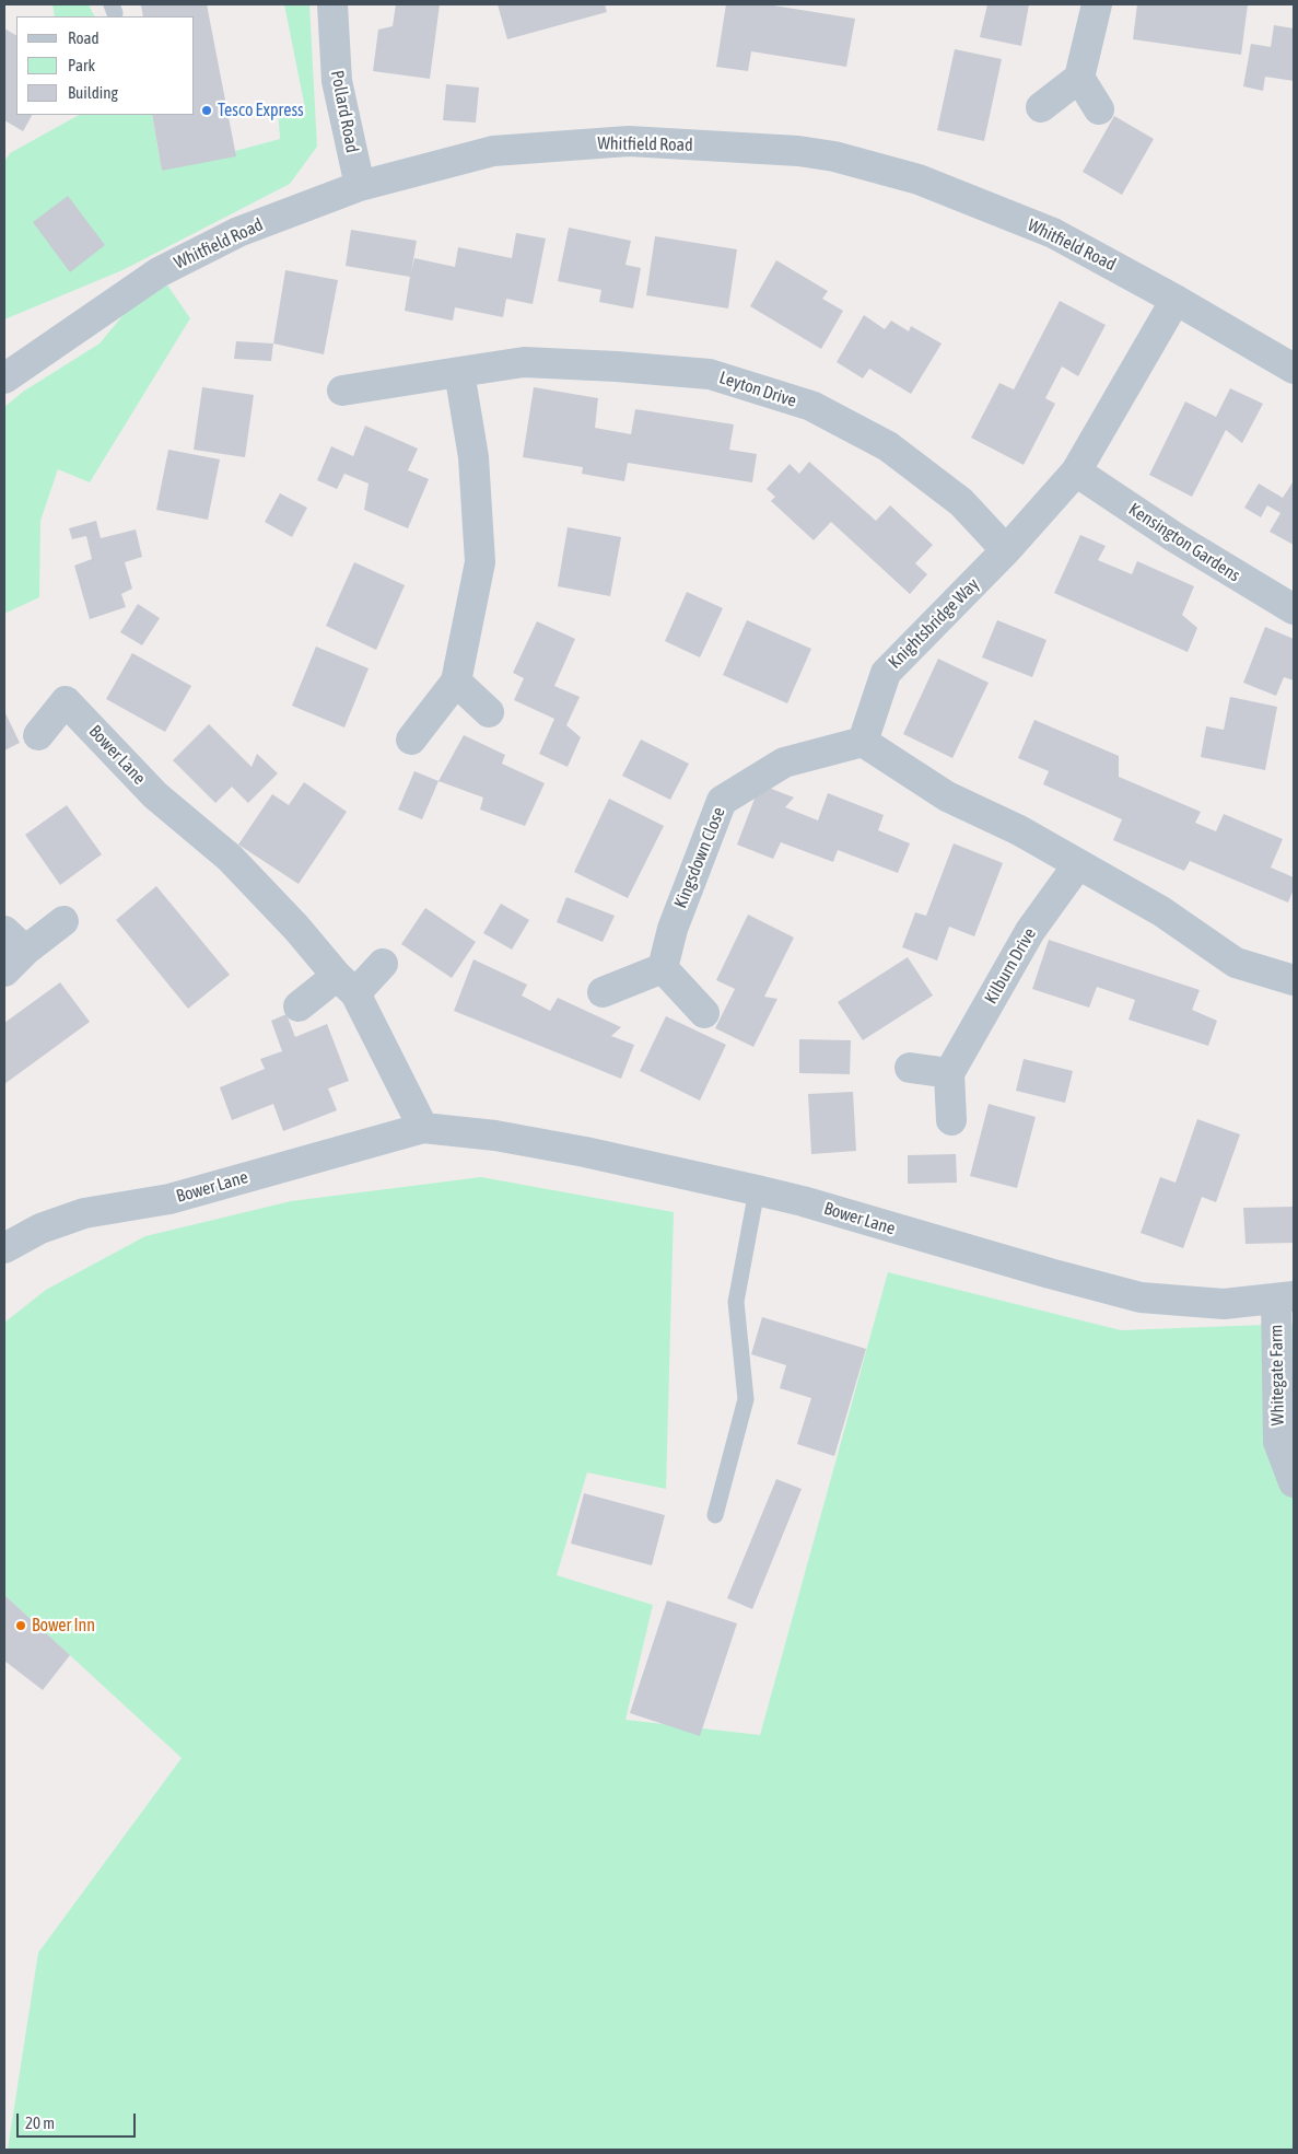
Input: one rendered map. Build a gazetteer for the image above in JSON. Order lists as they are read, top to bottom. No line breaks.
{"streets":{"street":["Pollard Road","Whitfield Road","Leyton Drive","Kensington Gardens","Knightsbridge Way","Bower Lane","Kingsdown Close","Kilburn Drive","Whitegate Farm"]},"crossings":[["Pollard Road","Whitfield Road"],["Whitfield Road","Knightsbridge Way"],["Leyton Drive","Knightsbridge Way"],["Kensington Gardens","Knightsbridge Way"],["Knightsbridge Way","Kingsdown Close"],["Bower Lane","Whitegate Farm"]],"places":["Tesco Express","Bower Inn"],"legend":["Road","Park","Building"],"scale_bar":"20 m"}
